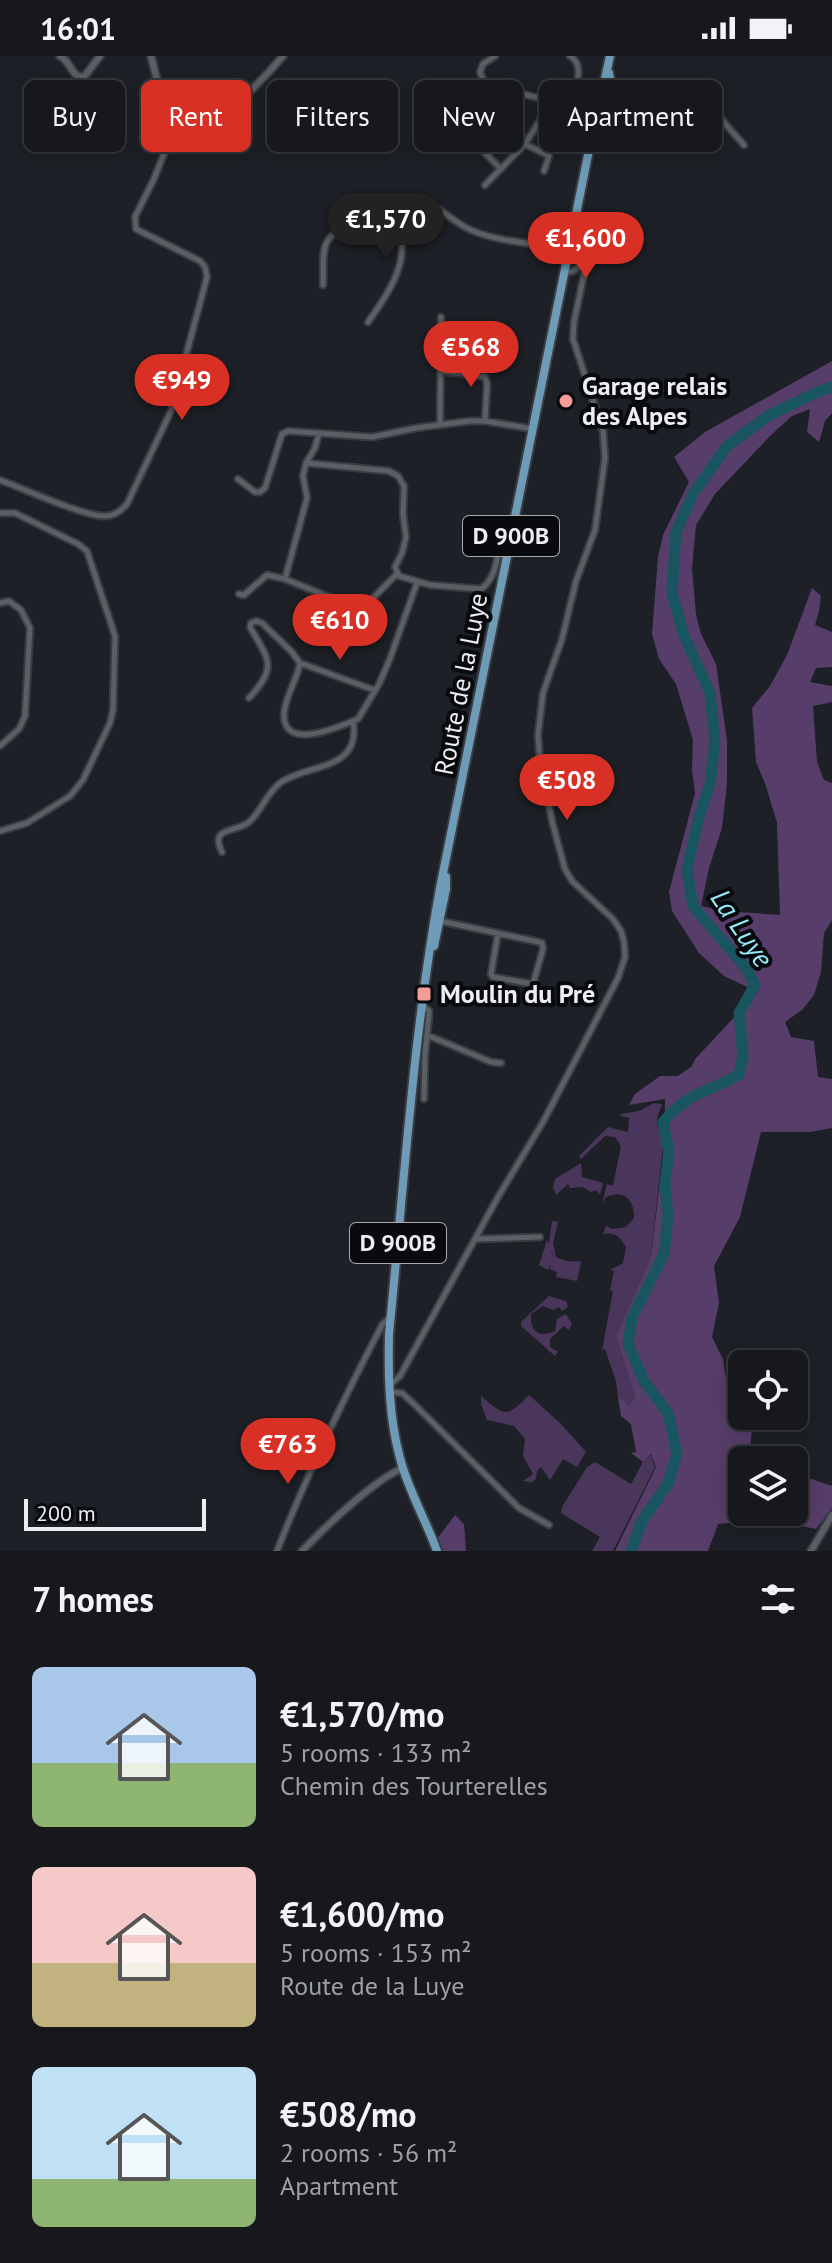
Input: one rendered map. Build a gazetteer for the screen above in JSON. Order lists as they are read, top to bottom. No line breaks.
{"streets":{"main road":["D 900B","Route de la Luye"]},"water":["La Luye"],"places":{"other":["Garage relais des Alpes"],"transit":["Moulin du Pré"]},"scale_bar":"200 m","page":{"status":"16:01","chip":["Buy","Rent","Filters","New","Apartment"],"price":["€1,570","€1,600","€568","€949","€610","€508","€763"],"scale":"200 m","heading":"7 homes","list":[{"name":"€1,570/mo","note":"5 rooms · 133 m² · Chemin des Tourterelles"},{"name":"€1,600/mo","note":"5 rooms · 153 m² · Route de la Luye"},{"name":"€508/mo","note":"2 rooms · 56 m² · Apartment"}]}}
